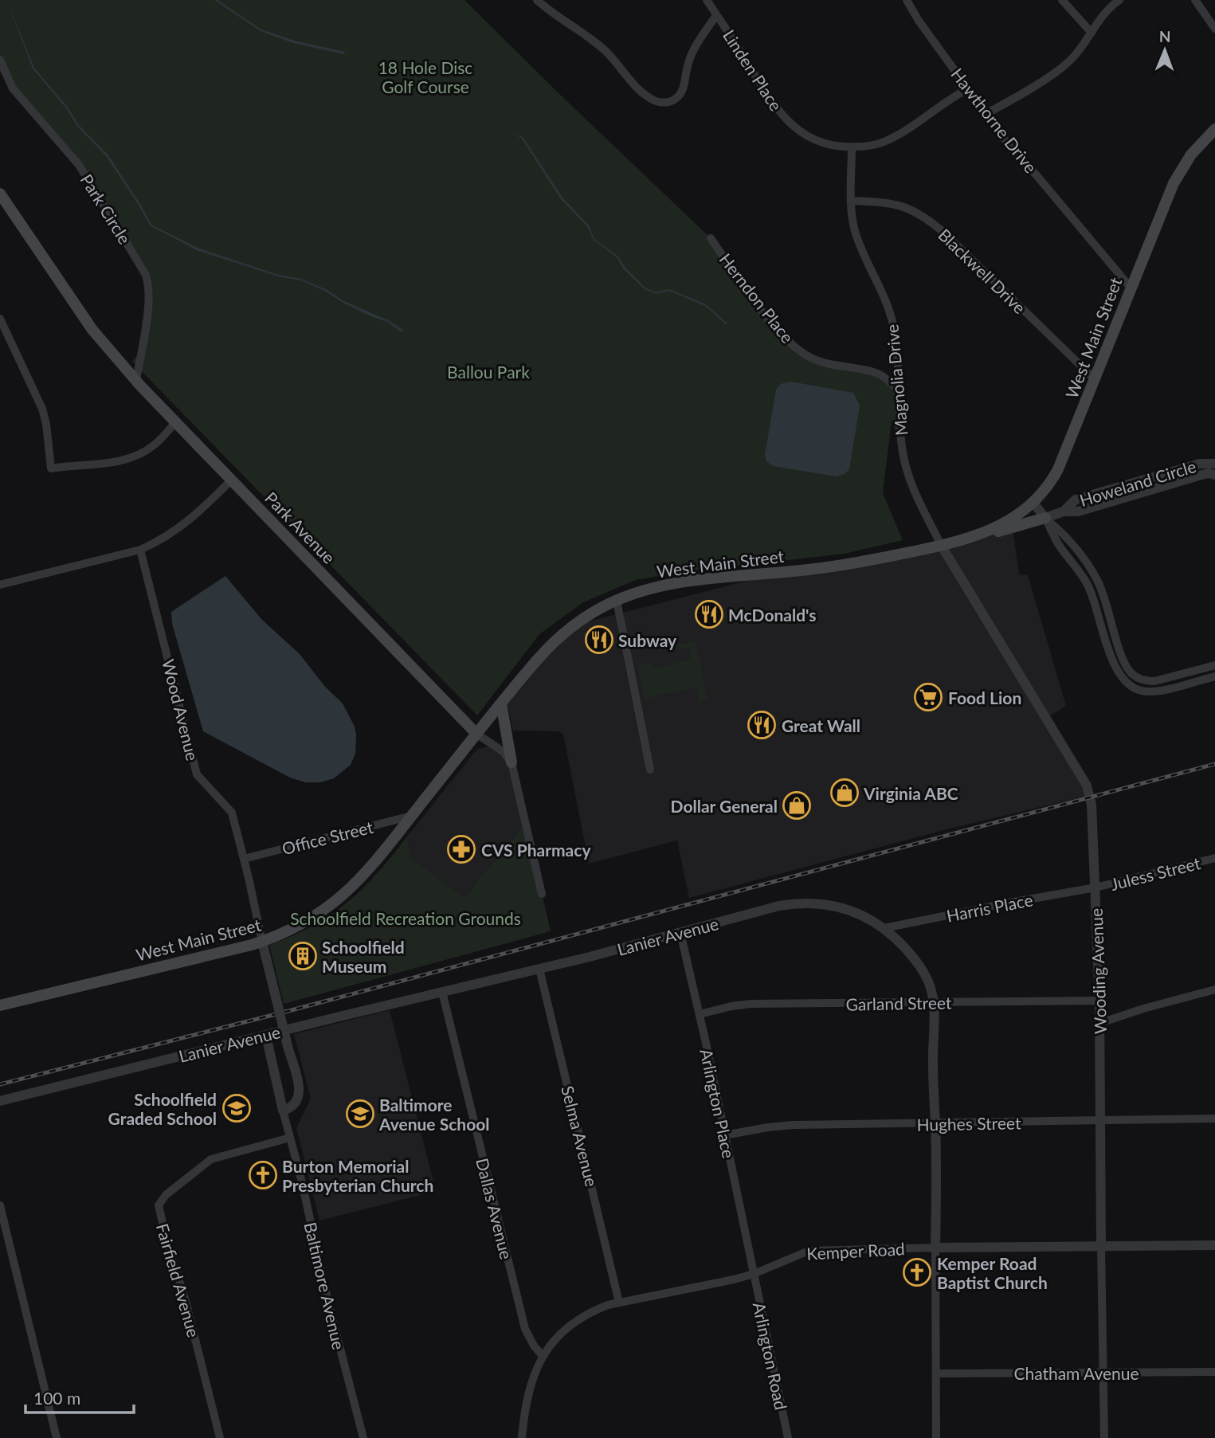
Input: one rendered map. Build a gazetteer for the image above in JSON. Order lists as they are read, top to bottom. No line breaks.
{"streets":{"main road":["West Main Street","Park Avenue"],"street":["Linden Place","Hawthorne Drive","Park Circle","Blackwell Drive","Herndon Place","Magnolia Drive","Howeland Circle","Wood Avenue","Office Street","Juless Street","Harris Place","Lanier Avenue","Wooding Avenue","Garland Street","Arlington Place","Hughes Street","Selma Avenue","Dallas Avenue","Kemper Road","Fairfield Avenue","Baltimore Avenue","Arlington Road","Chatham Avenue"]},"crossings":[["Linden Place","Hawthorne Drive"],["Linden Place","Magnolia Drive"],["Hawthorne Drive","West Main Street"],["Park Circle","Park Avenue"],["Blackwell Drive","West Main Street"],["Blackwell Drive","Magnolia Drive"],["Herndon Place","Magnolia Drive"],["West Main Street","Magnolia Drive"],["West Main Street","Park Avenue"],["West Main Street","Wood Avenue"],["West Main Street","Office Street"],["West Main Street","Wooding Avenue"],["Magnolia Drive","Wooding Avenue"],["Wood Avenue","Office Street"],["Wood Avenue","Baltimore Avenue"],["Juless Street","Harris Place"],["Juless Street","Wooding Avenue"],["Harris Place","Lanier Avenue"],["Harris Place","Wooding Avenue"],["Lanier Avenue","Garland Street"],["Lanier Avenue","Arlington Place"],["Lanier Avenue","Hughes Street"],["Lanier Avenue","Selma Avenue"],["Lanier Avenue","Dallas Avenue"],["Lanier Avenue","Kemper Road"],["Lanier Avenue","Baltimore Avenue"],["Lanier Avenue","Chatham Avenue"],["Wooding Avenue","Garland Street"],["Wooding Avenue","Hughes Street"],["Wooding Avenue","Kemper Road"],["Wooding Avenue","Chatham Avenue"],["Garland Street","Arlington Place"],["Arlington Place","Hughes Street"],["Arlington Place","Kemper Road"],["Arlington Place","Arlington Road"],["Selma Avenue","Kemper Road"],["Dallas Avenue","Kemper Road"],["Kemper Road","Arlington Road"],["Fairfield Avenue","Baltimore Avenue"]],"parks":["18 Hole Disc Golf Course","Ballou Park","Schoolfield Recreation Grounds"],"places":{"restaurant":["McDonald's","Subway","Great Wall"],"supermarket":["Food Lion"],"shop":["Virginia ABC","Dollar General"],"pharmacy":["CVS Pharmacy"],"building":["Schoolfield Museum"],"school or university":["Schoolfield Graded School","Baltimore Avenue School"],"church":["Burton Memorial Presbyterian Church","Kemper Road Baptist Church"]},"scale_bar":"100 m","north":"top"}
